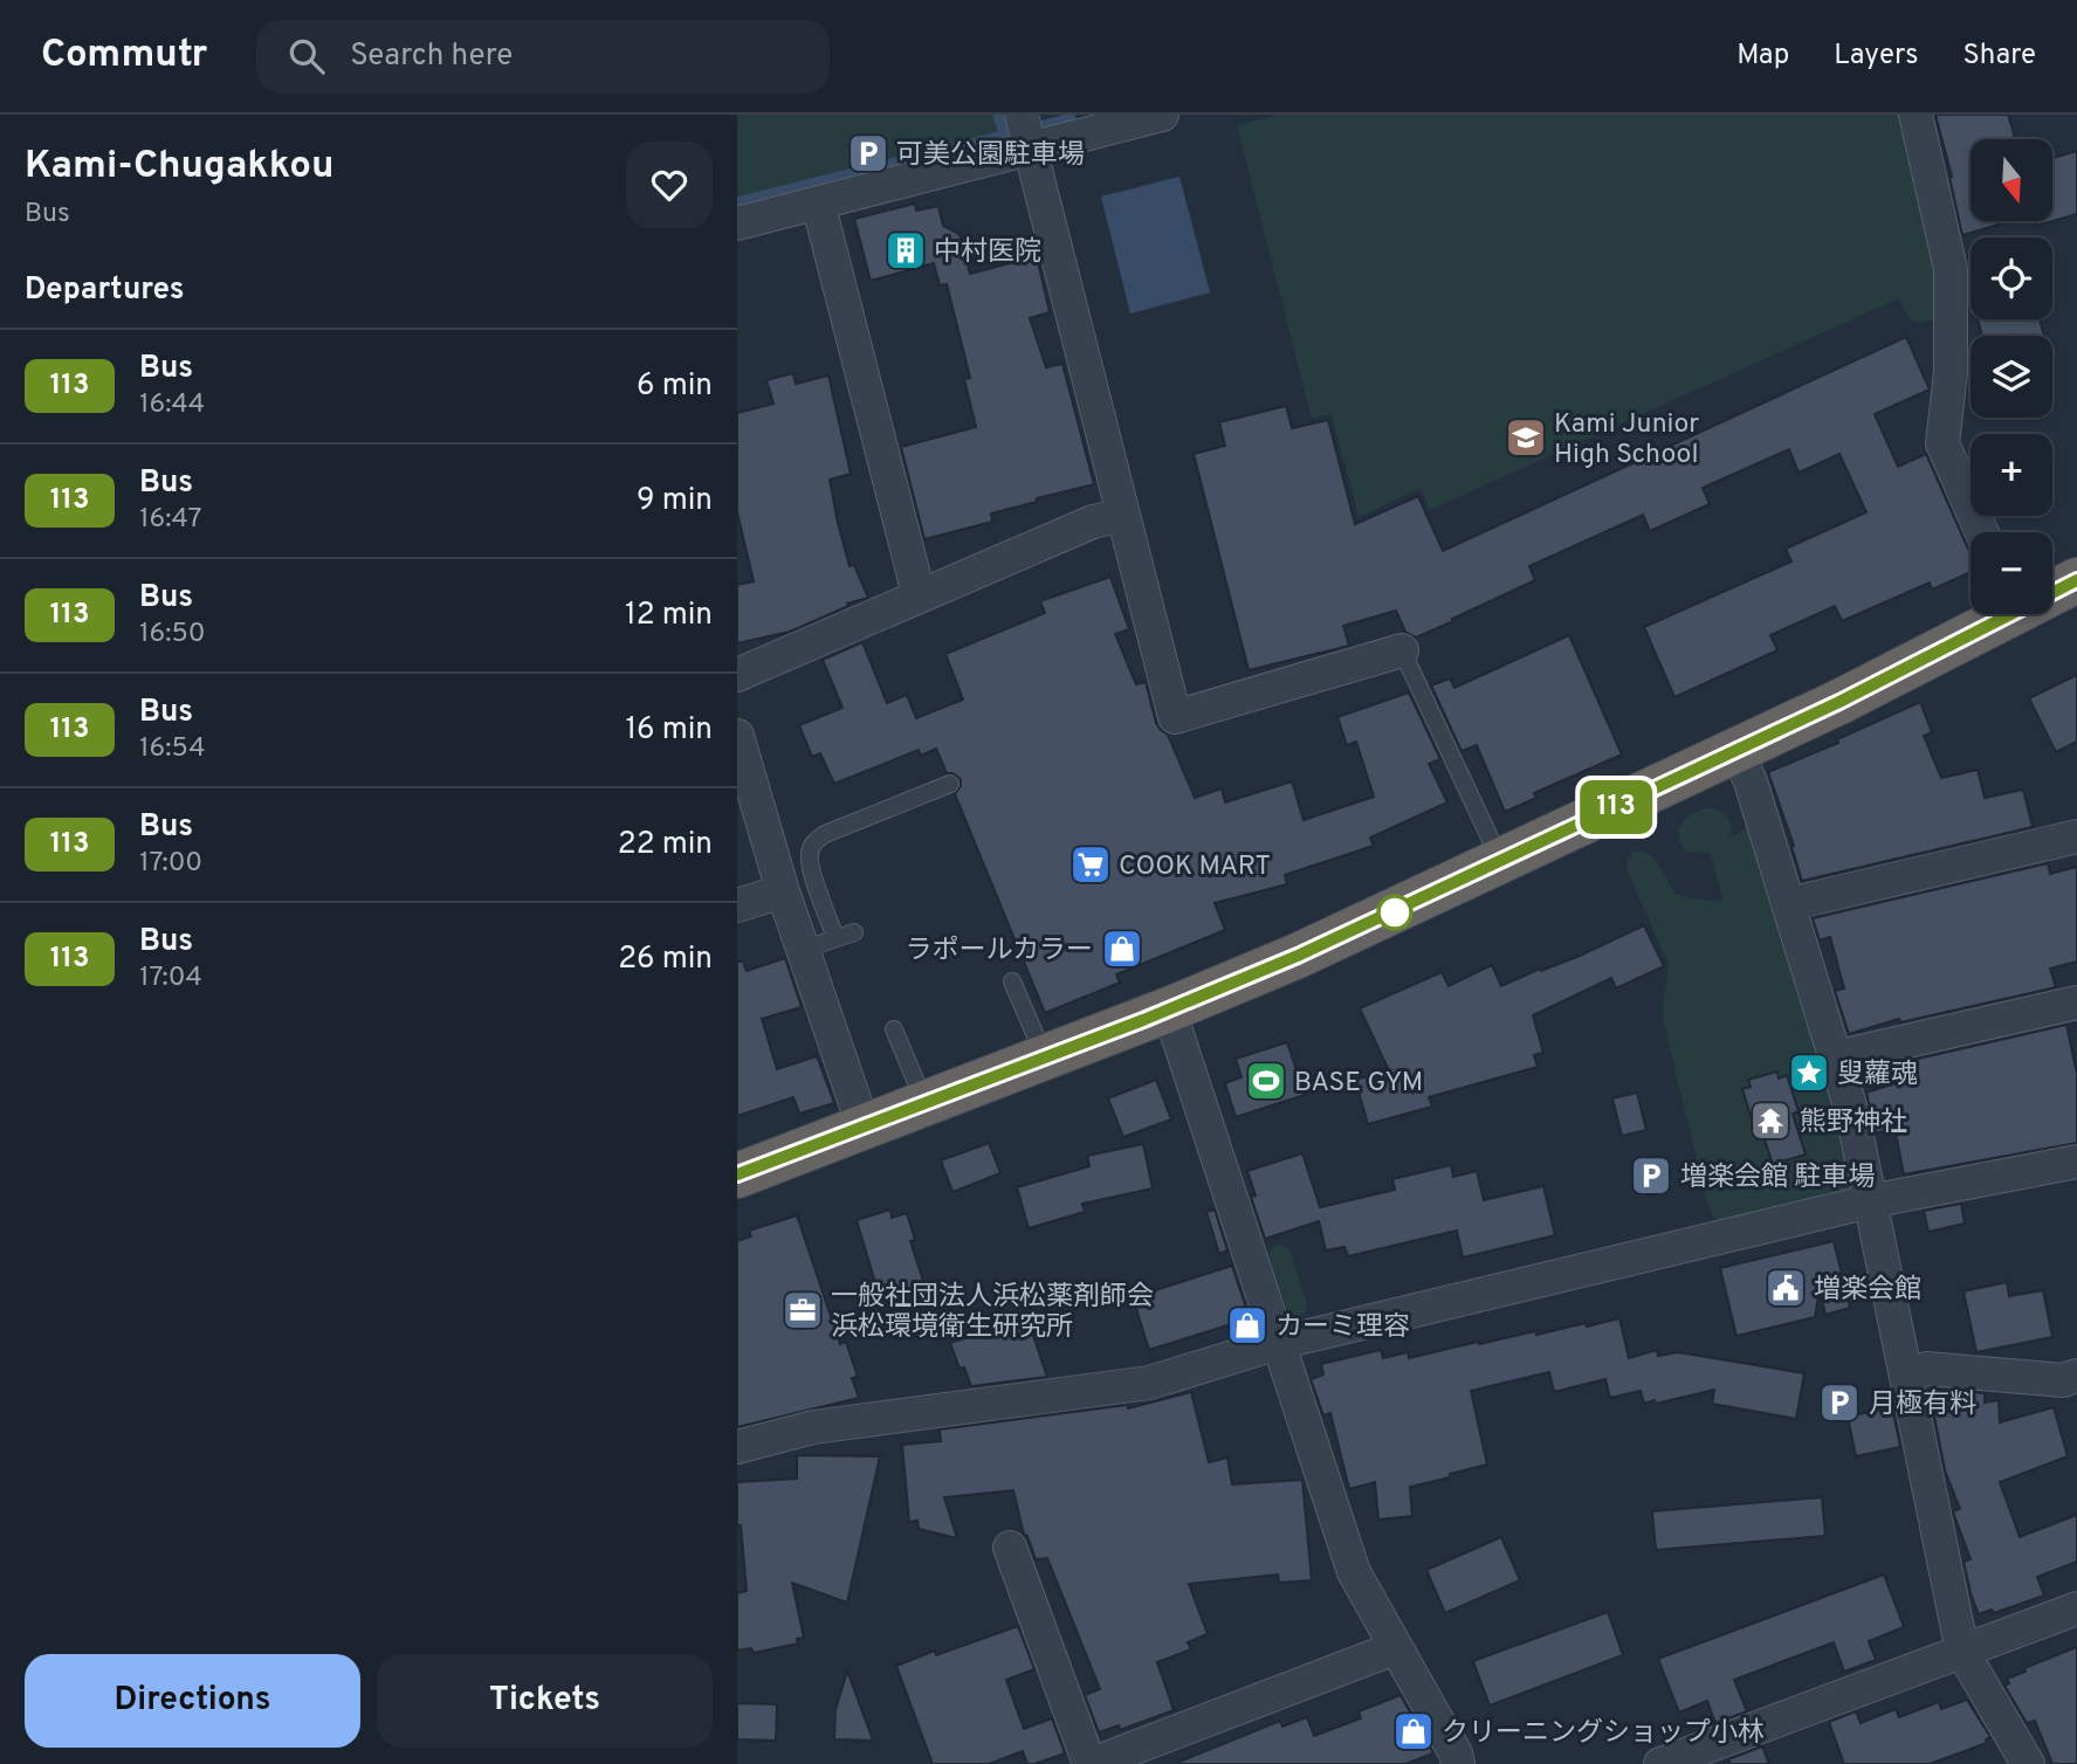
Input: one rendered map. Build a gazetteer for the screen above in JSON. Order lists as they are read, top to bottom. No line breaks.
{"places":{"parking":["可美公園駐車場","増楽会館 駐車場","月極有料"],"building":["中村医院"],"school or university":["Kami Junior High School"],"supermarket":["COOK MART"],"shop":["ラポールカラー","カーミ理容","クリーニングショップ小林"],"place":["叟蘿魂"],"sports":["BASE GYM"],"temple":["熊野神社"],"public building":["増楽会館"],"office":["一般社団法人浜松薬剤師会 浜松環境衛生研究所"]},"lines":["bus line 113"],"north":"bottom","page":{"header":"Commutr","search":"Search here","nav":["Map","Layers","Share"],"heading":[["Kami-Chugakkou","Bus"],"Departures"],"on_map":"113","map_buttons":["+","−"],"list":[{"mark":"113","name":"Bus","note":"16:44","value":"6 min"},{"mark":"113","name":"Bus","note":"16:47","value":"9 min"},{"mark":"113","name":"Bus","note":"16:50","value":"12 min"},{"mark":"113","name":"Bus","note":"16:54","value":"16 min"},{"mark":"113","name":"Bus","note":"17:00","value":"22 min"},{"mark":"113","name":"Bus","note":"17:04","value":"26 min"}],"buttons":["Directions","Tickets"]}}
